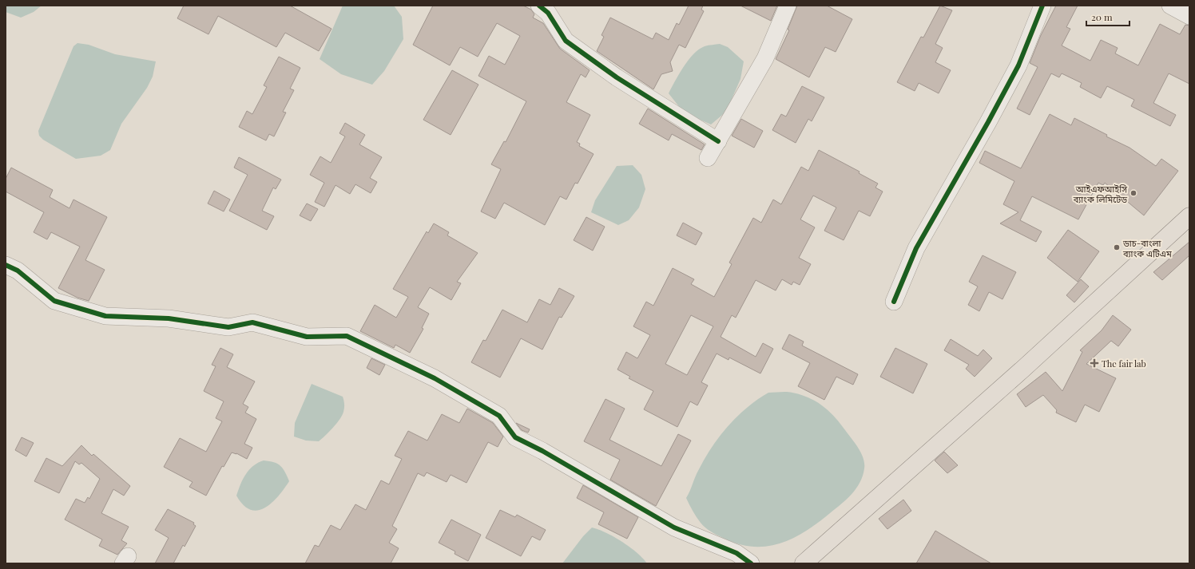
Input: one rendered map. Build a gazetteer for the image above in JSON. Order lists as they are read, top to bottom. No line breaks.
{"places":{"other":["আইএফআইসি ব্যাংক লিমিটেড","ডাচ-বাংলা ব্যাংক এটিএম"],"health":["The fair lab"]},"scale_bar":"20 m"}
